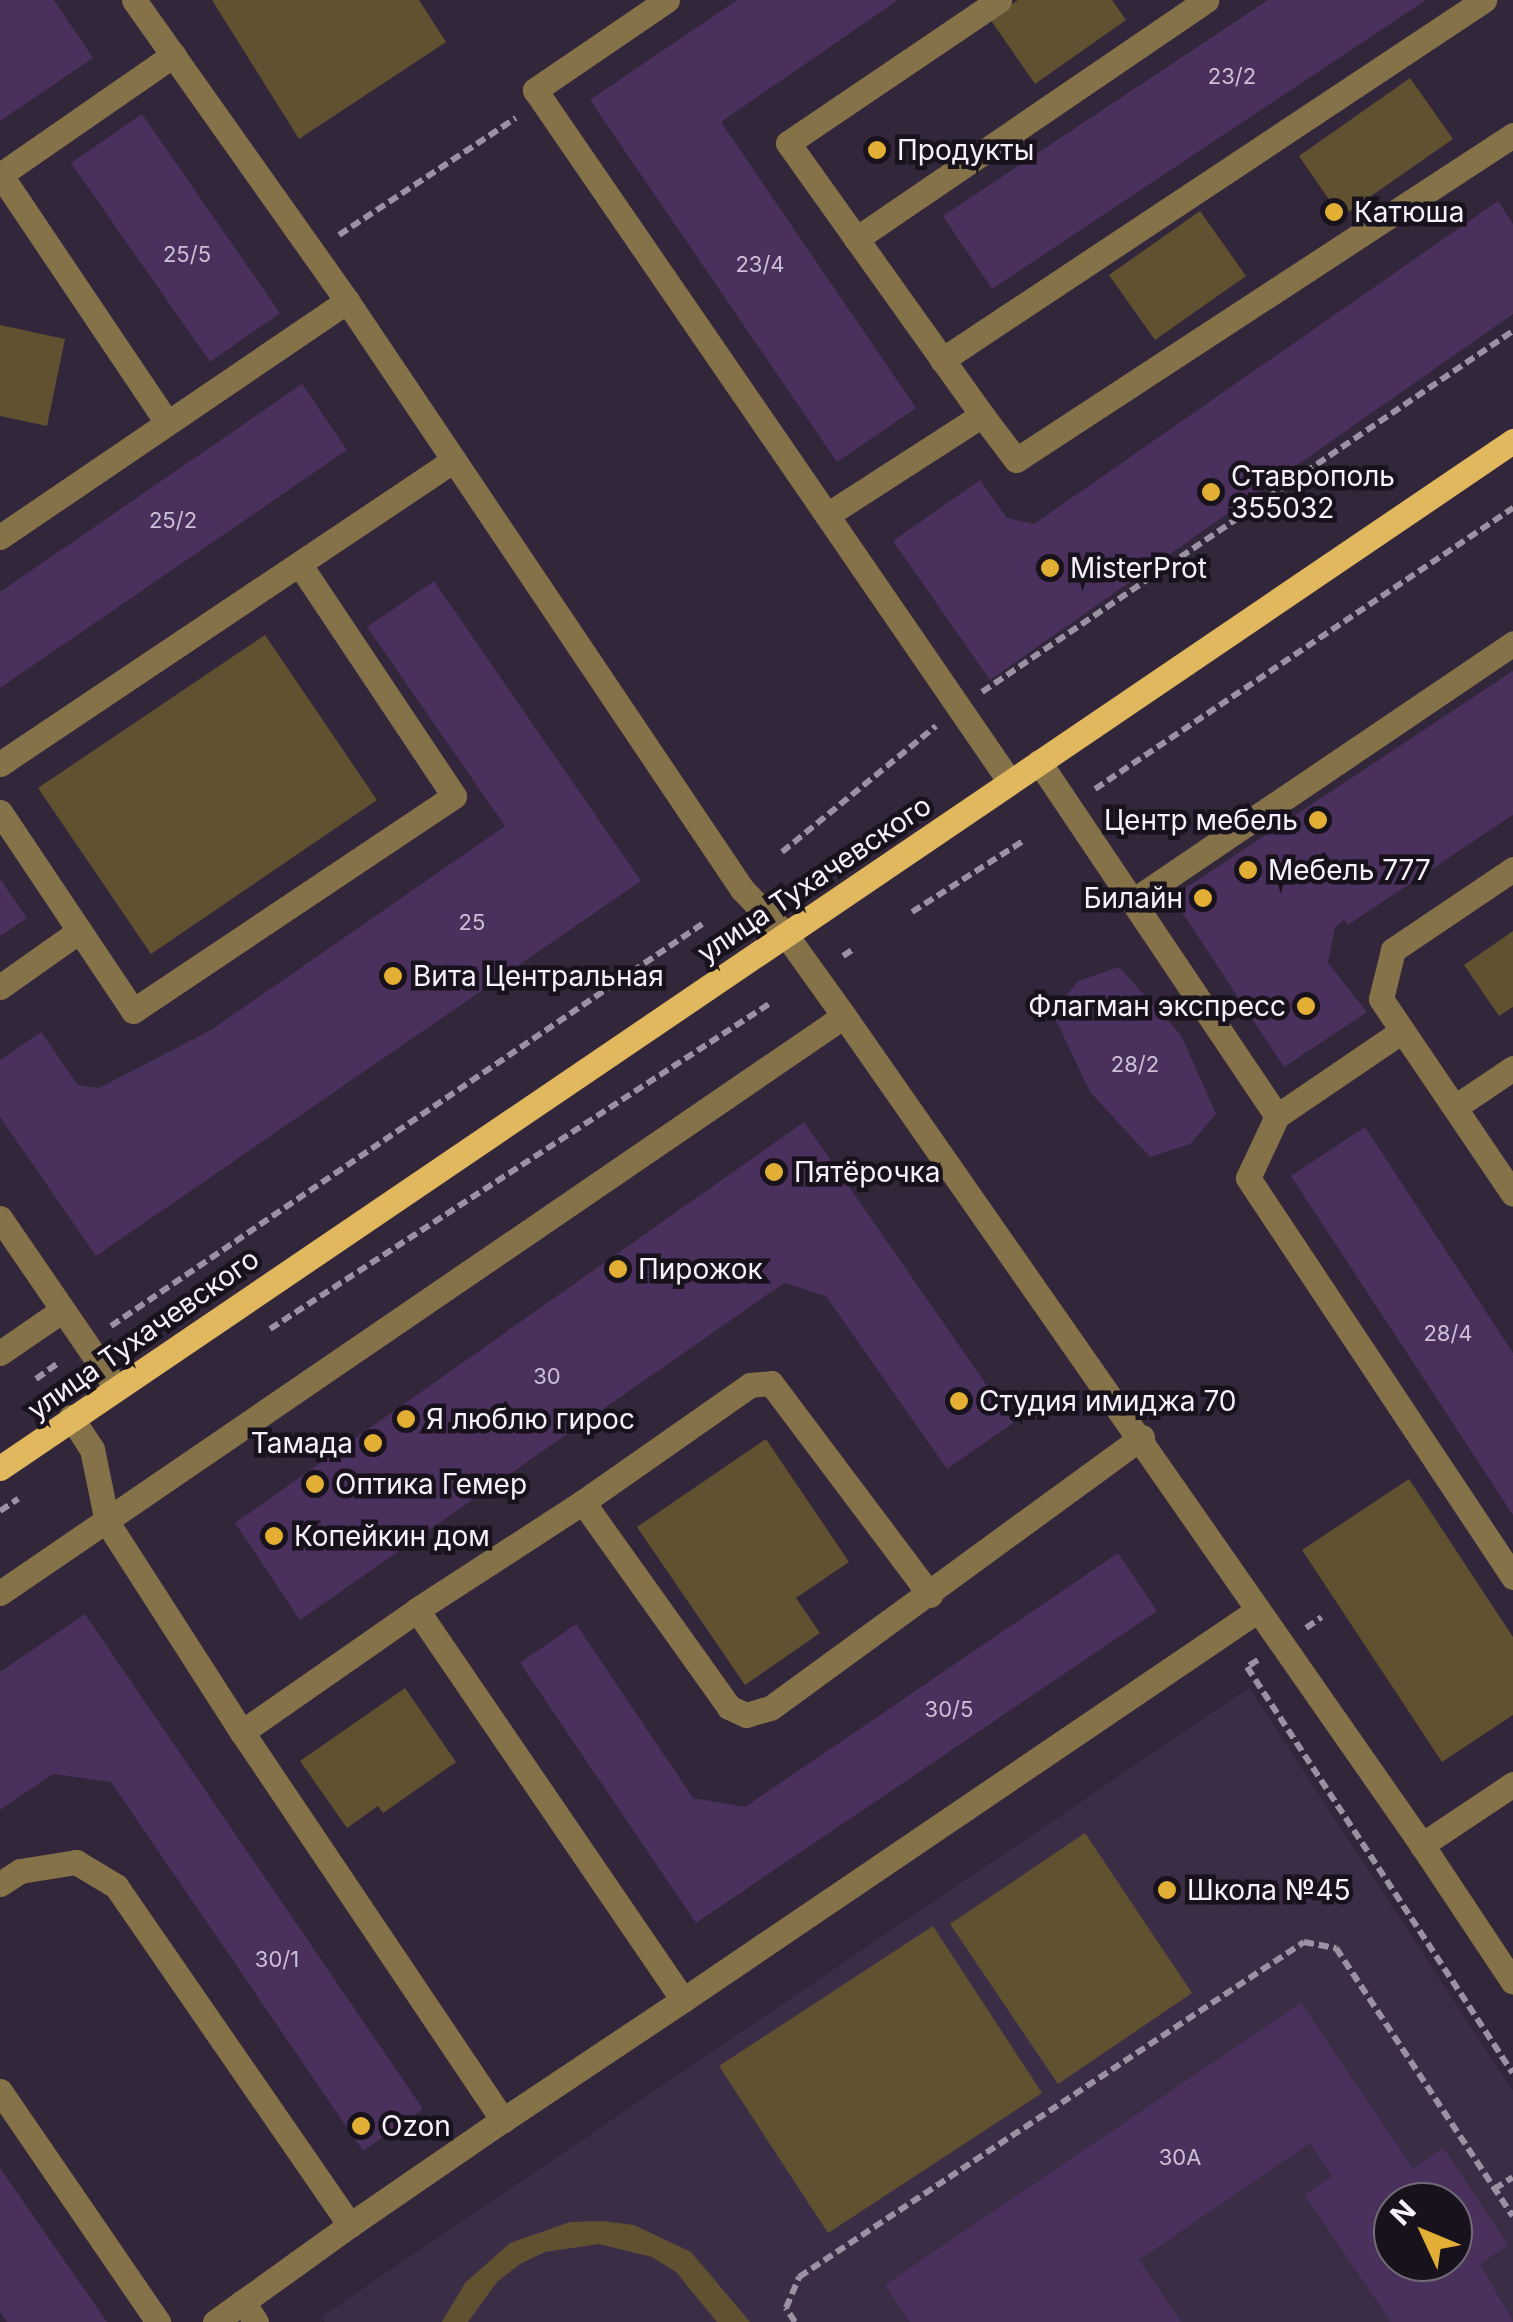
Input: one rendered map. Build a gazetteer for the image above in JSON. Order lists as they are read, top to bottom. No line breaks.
{"streets":{"main road":["улица Тухачевского"]},"places":["Продукты","Катюша","Ставрополь 355032","MisterProt","Центр мебель","Мебель 777","Билайн","Вита Центральная","Флагман экспресс","Пятёрочка","Пирожок","Студия имиджа 70","Я люблю гирос","Тамада","Оптика Гемер","Копейкин дом","Школа №45","Ozon"],"house_numbers":["23/2","25/5","23/4","25/2","25","28/2","28/4","30","30/5","30/1","30А"],"north":"top left"}
